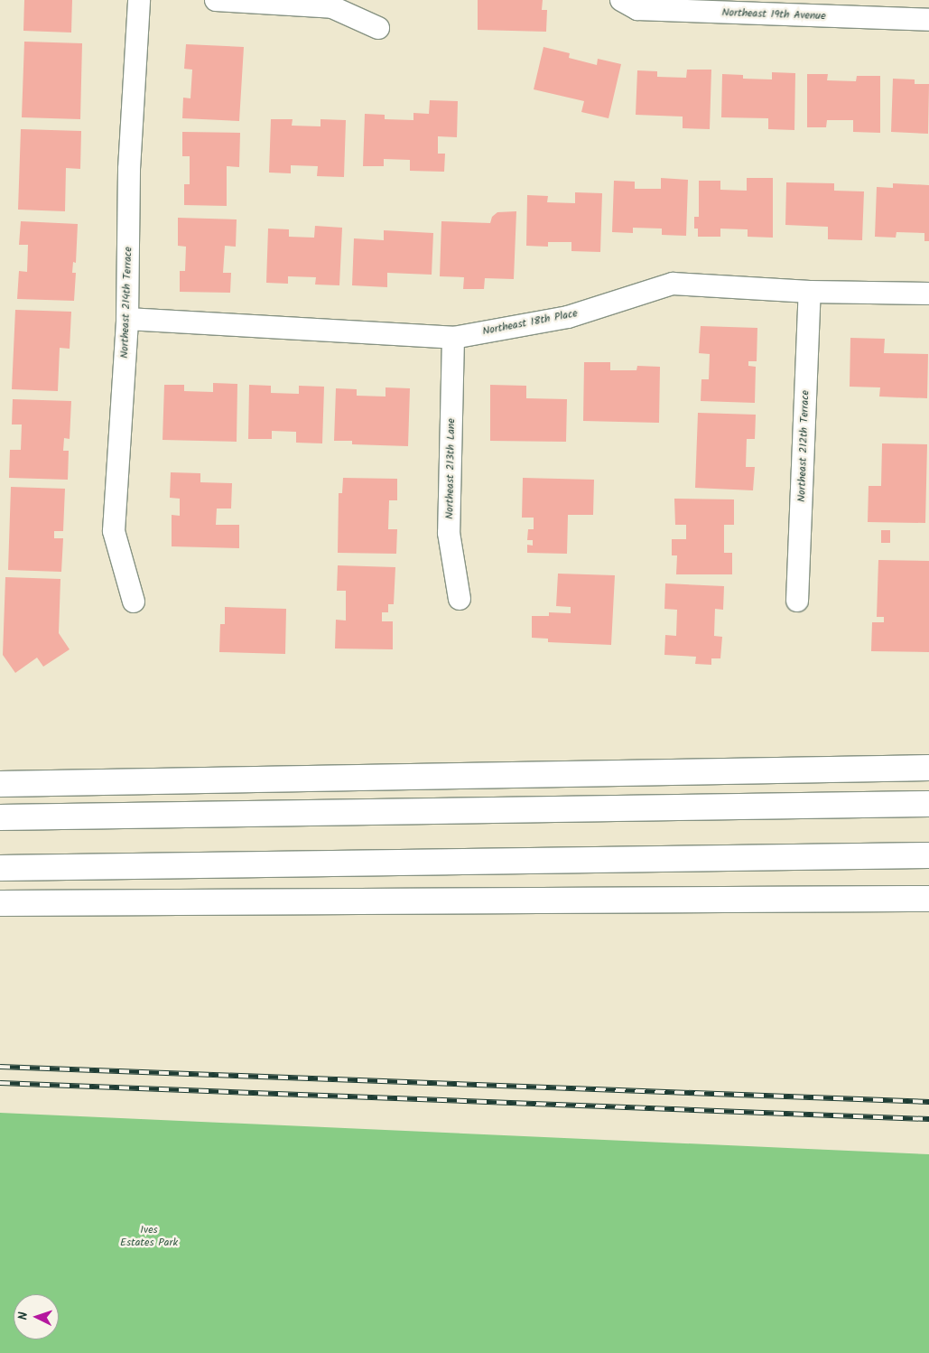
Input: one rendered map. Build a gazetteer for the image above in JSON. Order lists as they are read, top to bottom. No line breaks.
{"streets":{"street":["Northeast 19th Avenue","Northeast 214th Terrace","Northeast 18th Place","Northeast 212th Terrace","Northeast 213th Lane"]},"crossings":[["Northeast 214th Terrace","Northeast 18th Place"],["Northeast 18th Place","Northeast 212th Terrace"],["Northeast 18th Place","Northeast 213th Lane"]],"parks":["Ives Estates Park"],"north":"left"}
